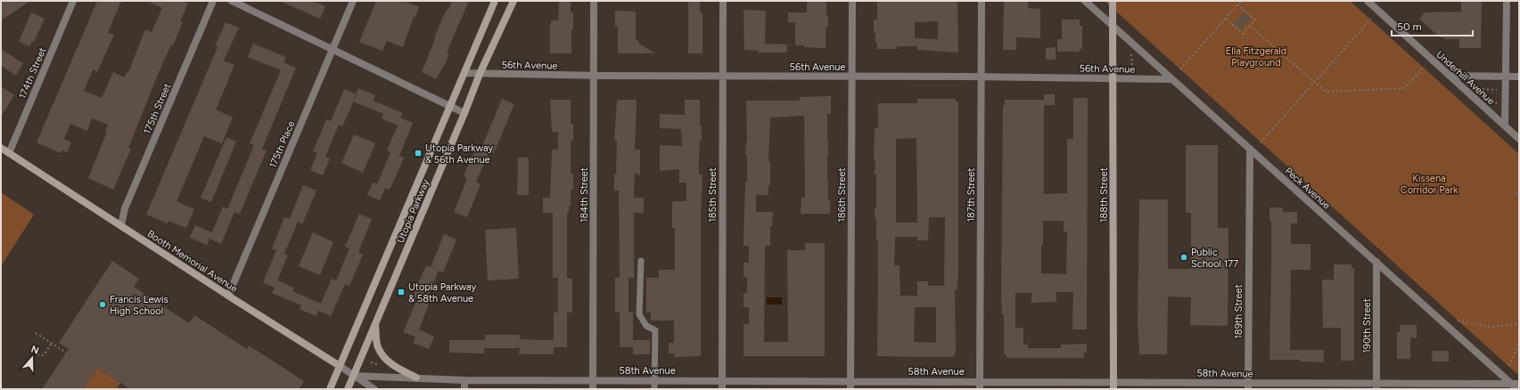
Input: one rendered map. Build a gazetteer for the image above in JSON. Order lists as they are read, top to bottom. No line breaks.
{"streets":{"main road":["188th Street","Utopia Parkway","Booth Memorial Avenue"],"street":["56th Avenue","174th Street","Underhill Avenue","175th Street","175th Place","Peck Avenue","184th Street","185th Street","186th Street","187th Street","189th Street","190th Street","58th Avenue"]},"crossings":[["56th Avenue","Peck Avenue"],["56th Avenue","184th Street"],["56th Avenue","185th Street"],["56th Avenue","186th Street"],["56th Avenue","187th Street"],["56th Avenue","188th Street"],["56th Avenue","Utopia Parkway"],["174th Street","Booth Memorial Avenue"],["175th Street","Booth Memorial Avenue"],["175th Place","Booth Memorial Avenue"],["Peck Avenue","188th Street"],["Peck Avenue","189th Street"],["Peck Avenue","190th Street"],["Peck Avenue","58th Avenue"],["184th Street","58th Avenue"],["185th Street","58th Avenue"],["186th Street","58th Avenue"],["187th Street","58th Avenue"],["188th Street","58th Avenue"],["Utopia Parkway","Booth Memorial Avenue"],["Utopia Parkway","58th Avenue"],["Booth Memorial Avenue","58th Avenue"],["189th Street","58th Avenue"],["190th Street","58th Avenue"]],"parks":["Ella Fitzgerald Playground","Kissena Corridor Park"],"places":{"transit":["Utopia Parkway & 56th Avenue","Utopia Parkway & 58th Avenue"],"other":["Public School 177","Francis Lewis High School"]},"scale_bar":"50 m","north":"top"}
